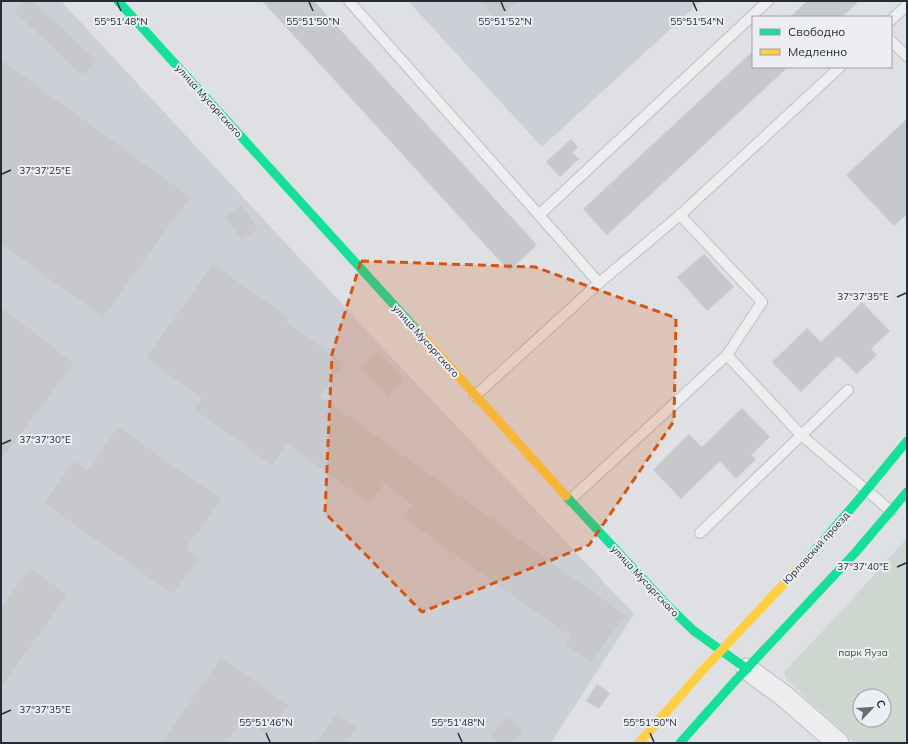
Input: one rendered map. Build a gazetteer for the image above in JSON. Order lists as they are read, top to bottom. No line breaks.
{"streets":{"street":["улица Мусоргского","Юрловский проезд"]},"crossings":[["улица Мусоргского","Юрловский проезд"]],"parks":["парк Яуза"],"legend":["Свободно","Медленно"],"north":"top right","coordinates":["55°51'48\"N","55°51'50\"N","55°51'52\"N","55°51'54\"N","37°37'25\"E","37°37'35\"E","37°37'30\"E","37°37'40\"E","55°51'46\"N"]}
